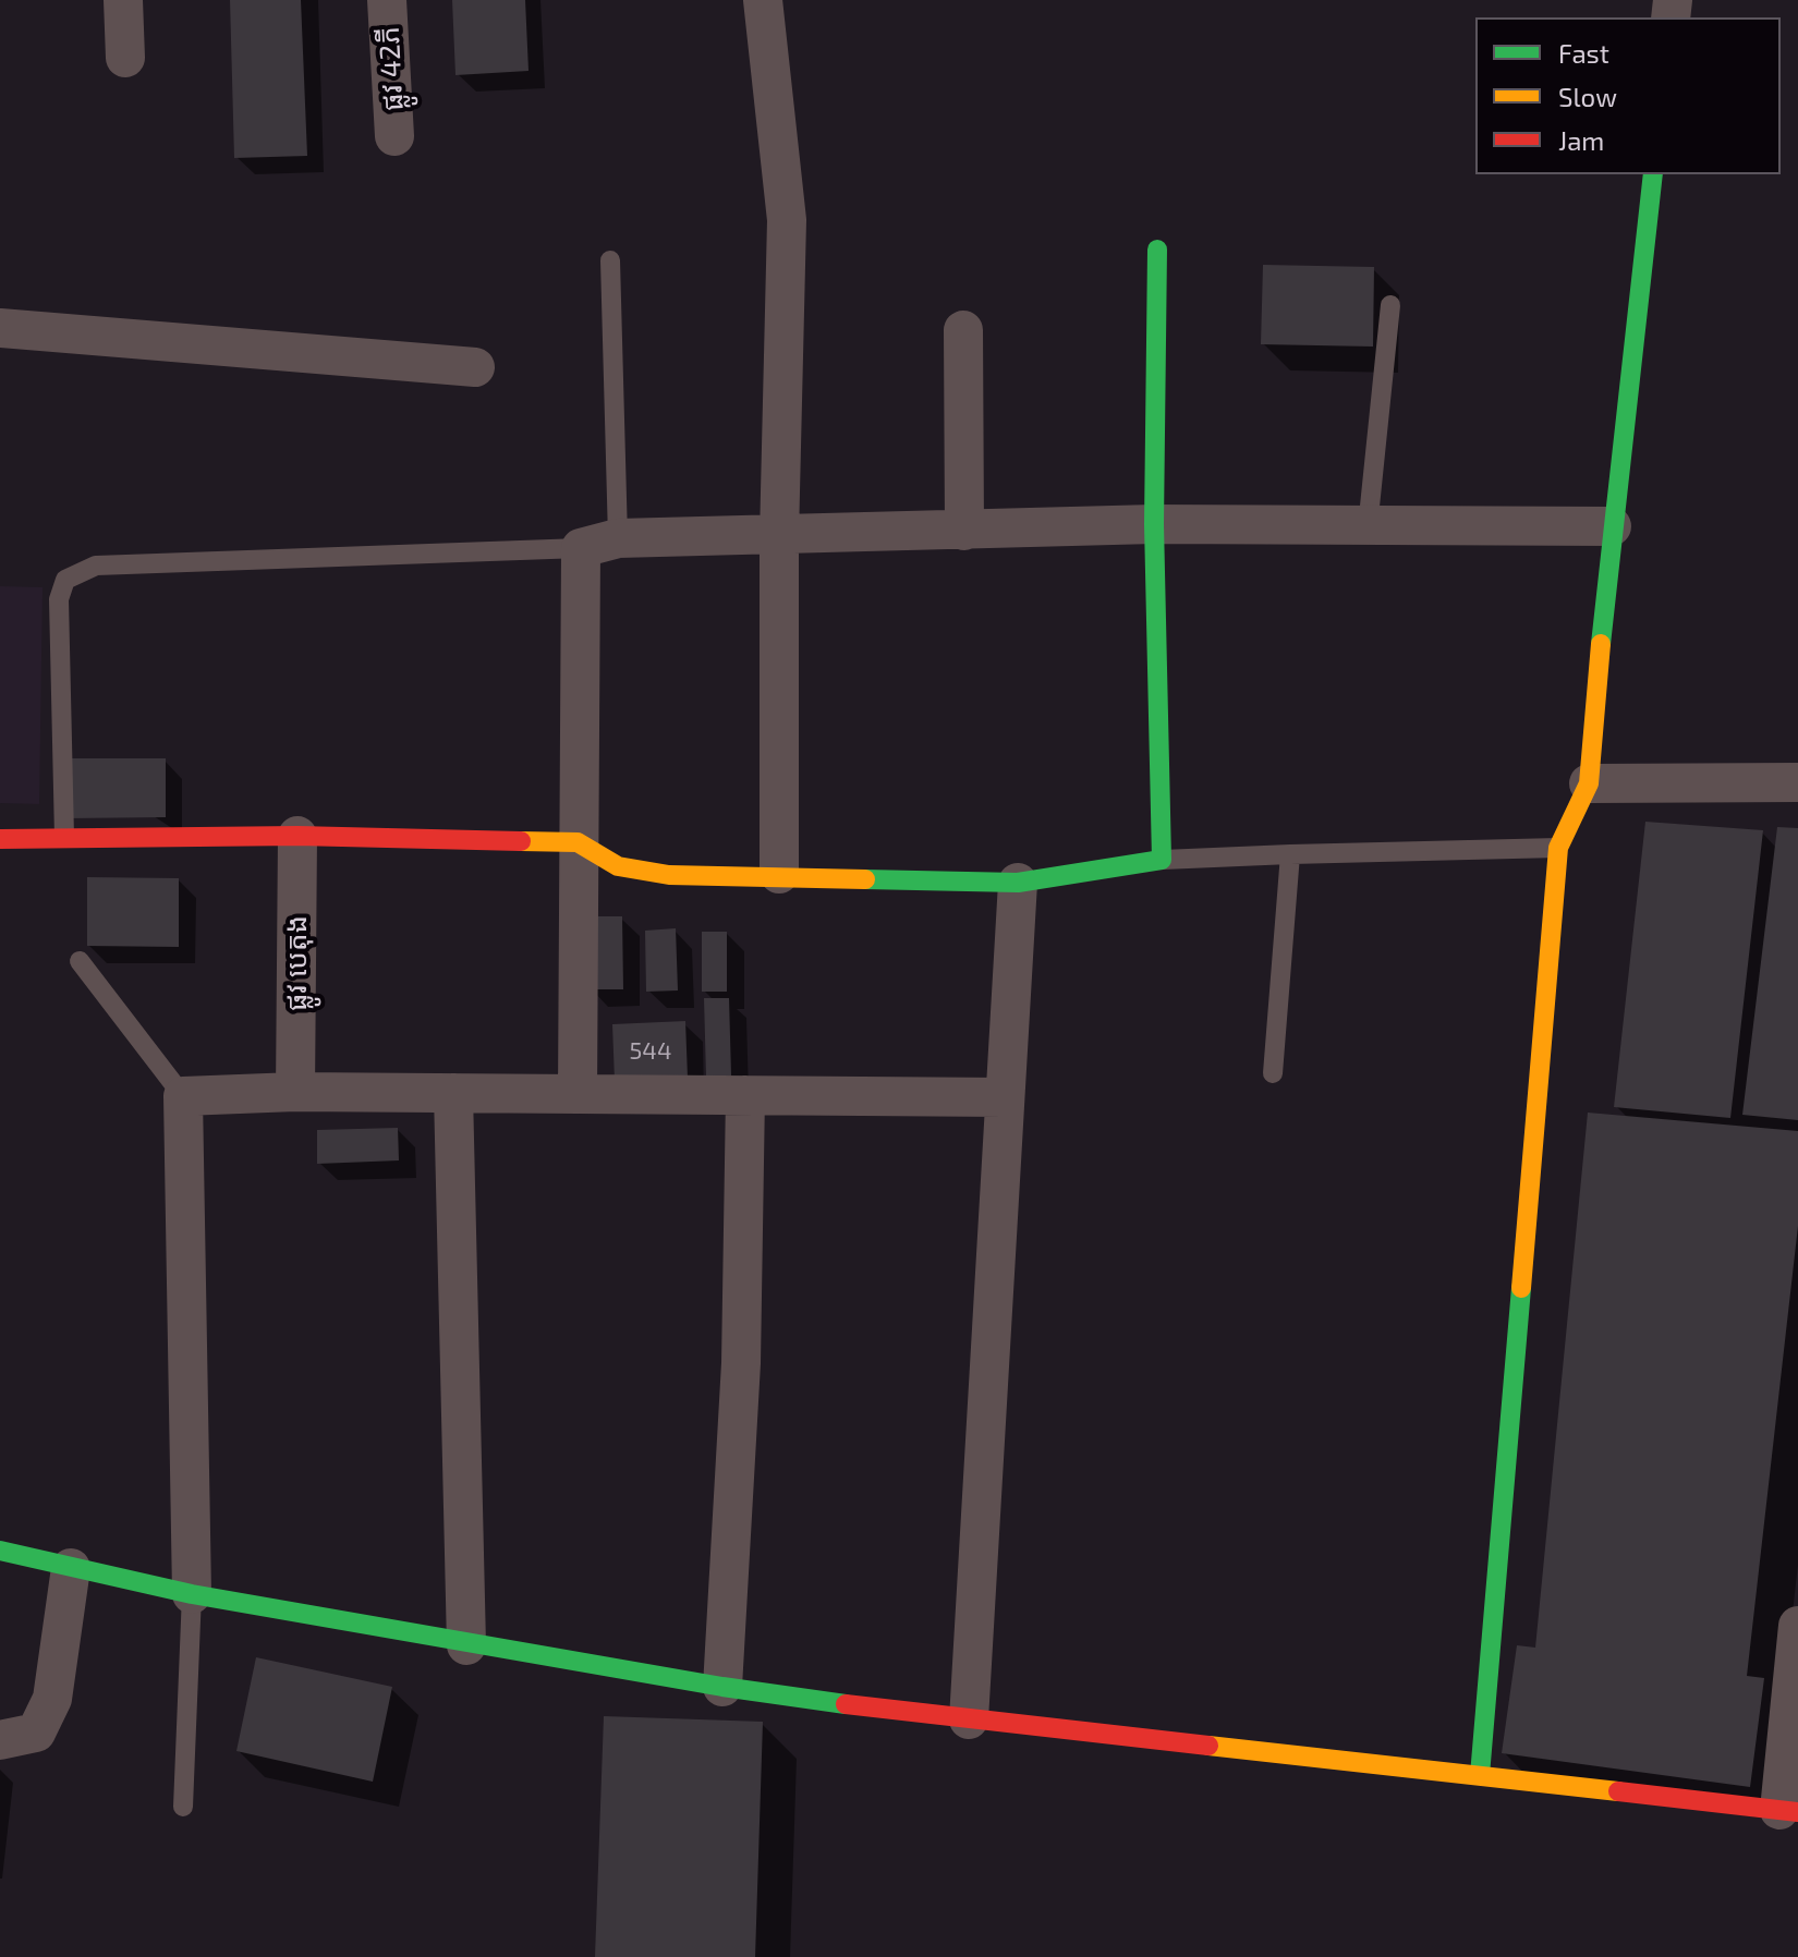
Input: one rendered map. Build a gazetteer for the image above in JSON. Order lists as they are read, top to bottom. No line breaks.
{"streets":{"street":["ផ្លូវ 42ភី","ផ្លូវ បេតុង"]},"house_numbers":["544"],"legend":["Fast","Slow","Jam"]}
